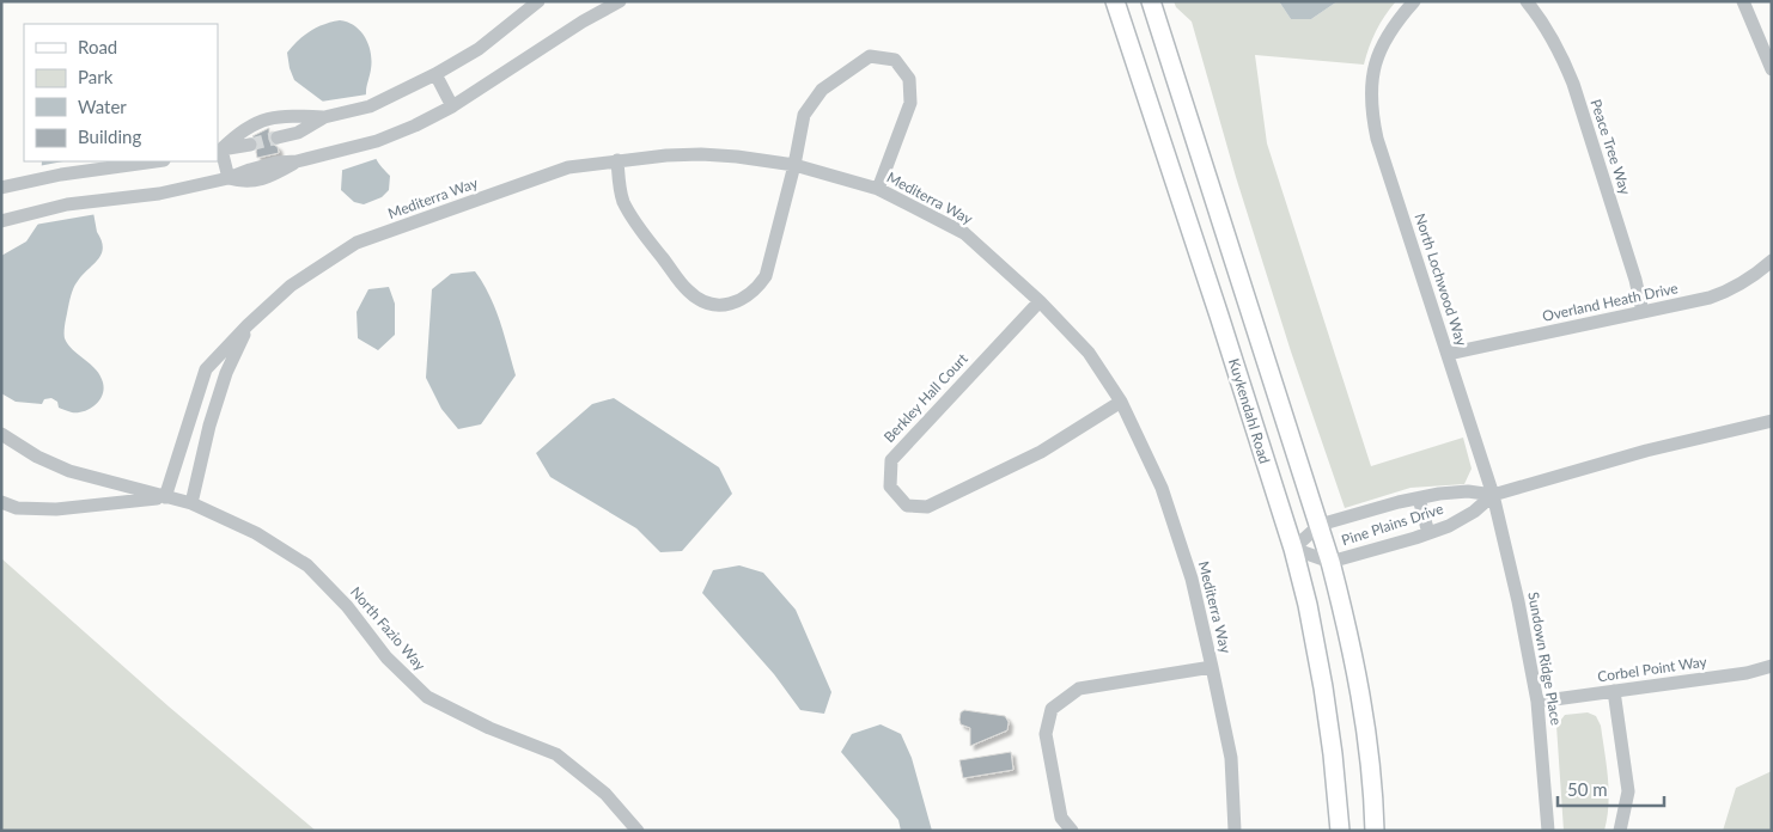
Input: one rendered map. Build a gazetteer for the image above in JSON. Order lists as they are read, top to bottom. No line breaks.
{"streets":{"main road":["Kuykendahl Road"],"street":["Peace Tree Way","Mediterra Way","North Lochwood Way","Overland Heath Drive","Berkley Hall Court","Pine Plains Drive","North Fazio Way","Sundown Ridge Place","Corbel Point Way"]},"crossings":[["Peace Tree Way","Overland Heath Drive"],["Mediterra Way","Berkley Hall Court"],["Mediterra Way","North Fazio Way"],["North Lochwood Way","Overland Heath Drive"],["North Lochwood Way","Pine Plains Drive"],["North Lochwood Way","Sundown Ridge Place"],["Kuykendahl Road","Pine Plains Drive"],["Pine Plains Drive","Sundown Ridge Place"],["Sundown Ridge Place","Corbel Point Way"]],"legend":["Road","Park","Water","Building"],"scale_bar":"50 m"}
